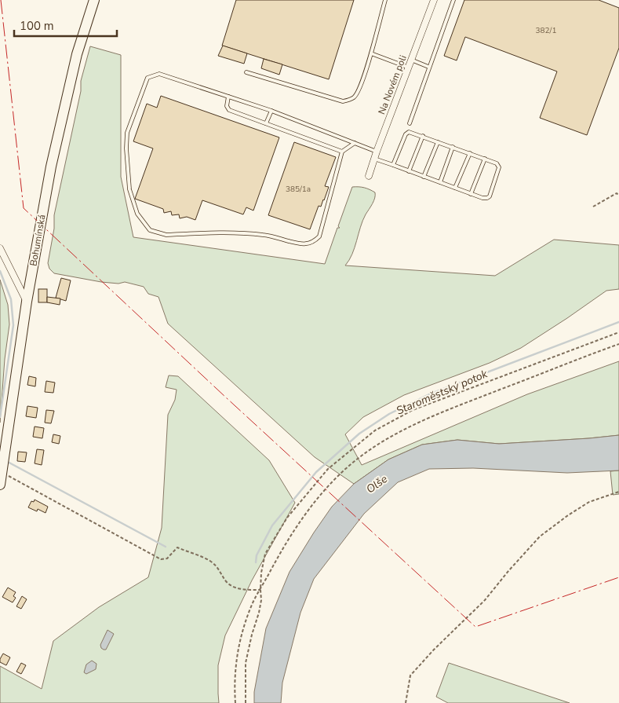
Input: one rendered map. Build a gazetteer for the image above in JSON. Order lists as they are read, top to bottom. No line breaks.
{"streets":{"main road":["Bohumínská"],"street":["Na Novém poli"]},"water":["Staroměstský potok","Olše"],"house_numbers":["382/1","385/1a"],"scale_bar":"100 m"}
